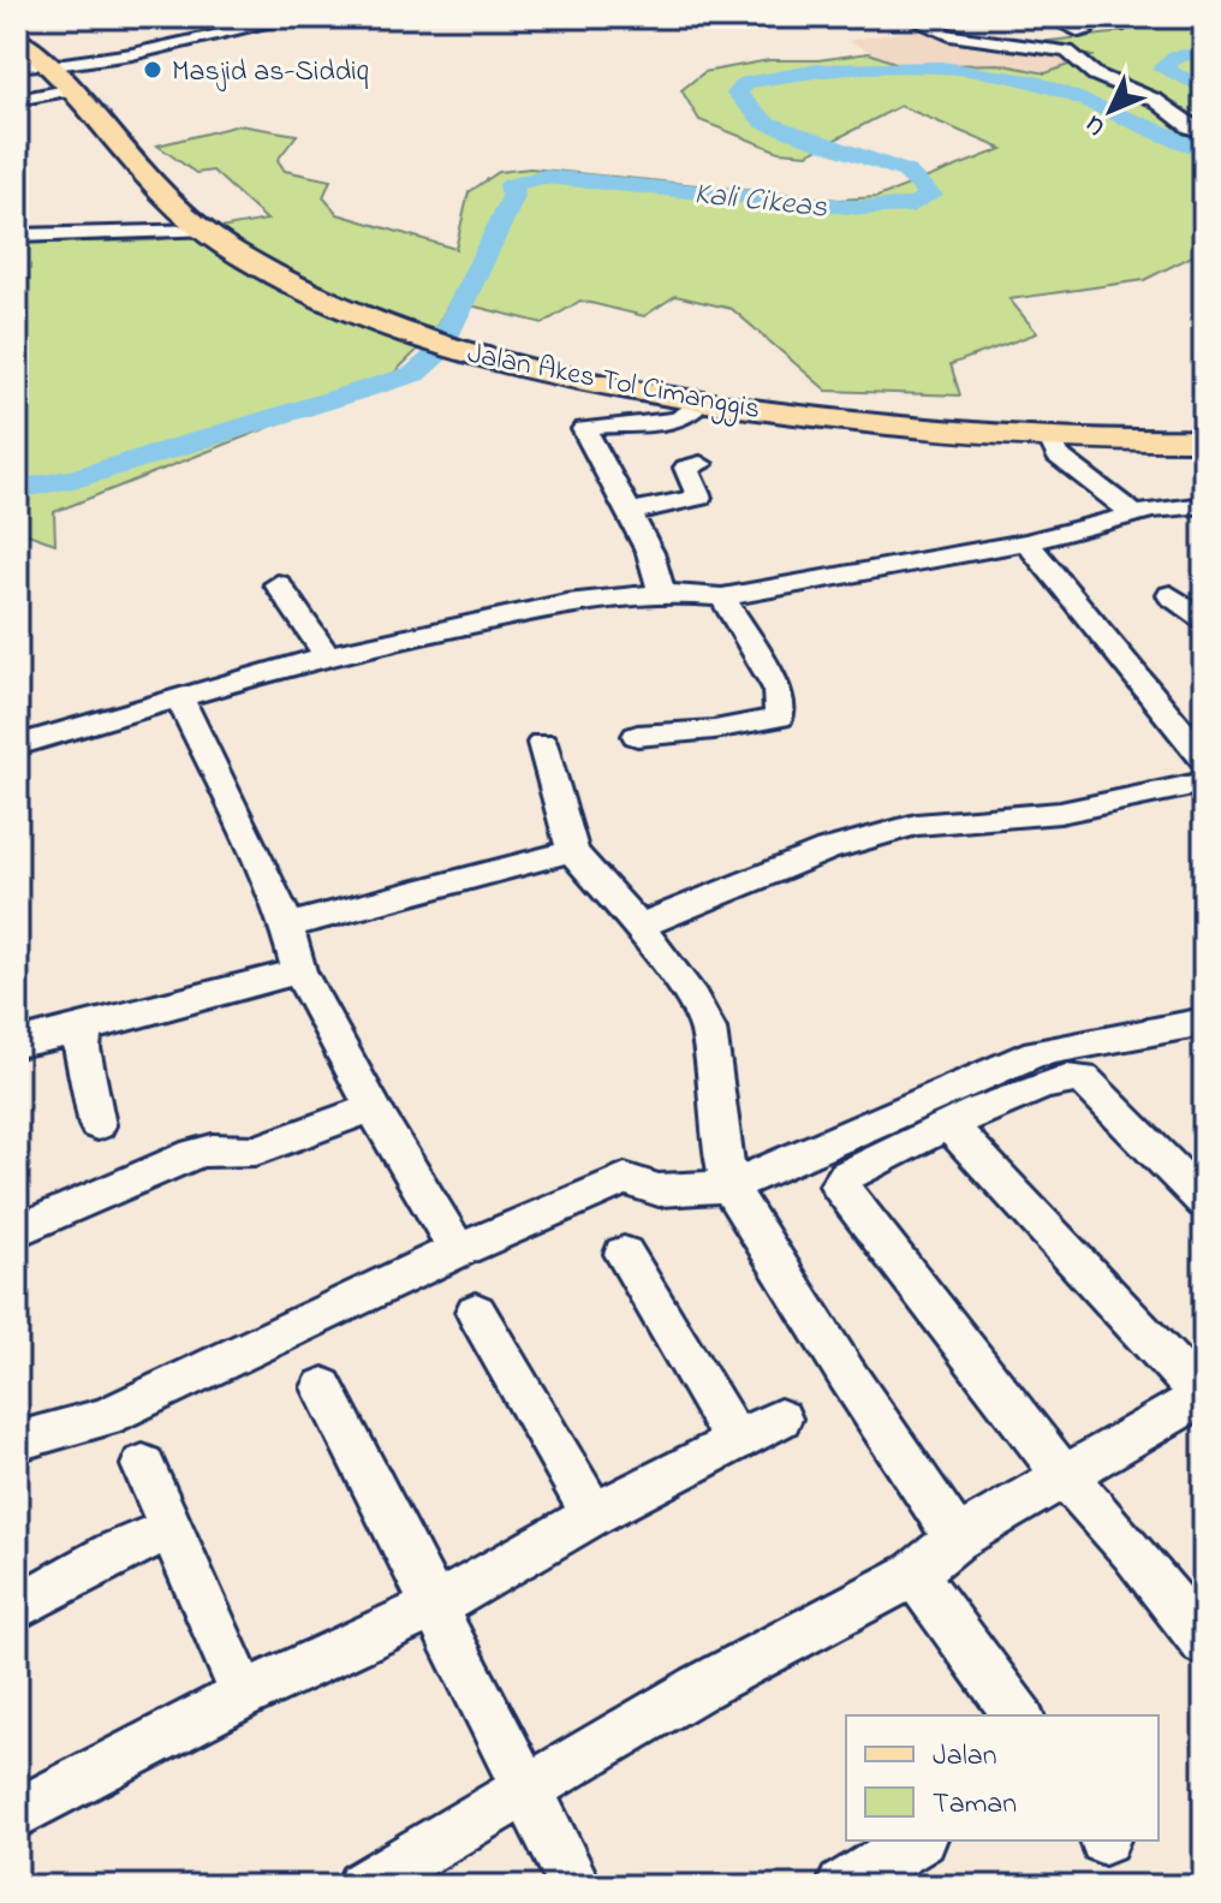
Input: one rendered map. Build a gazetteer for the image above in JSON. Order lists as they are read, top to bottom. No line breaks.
{"streets":{"main road":["Jalan Akes Tol Cimanggis"]},"water":["Kali Cikeas"],"places":["Masjid as-Siddiq"],"legend":["Jalan","Taman"],"north":"bottom left"}
